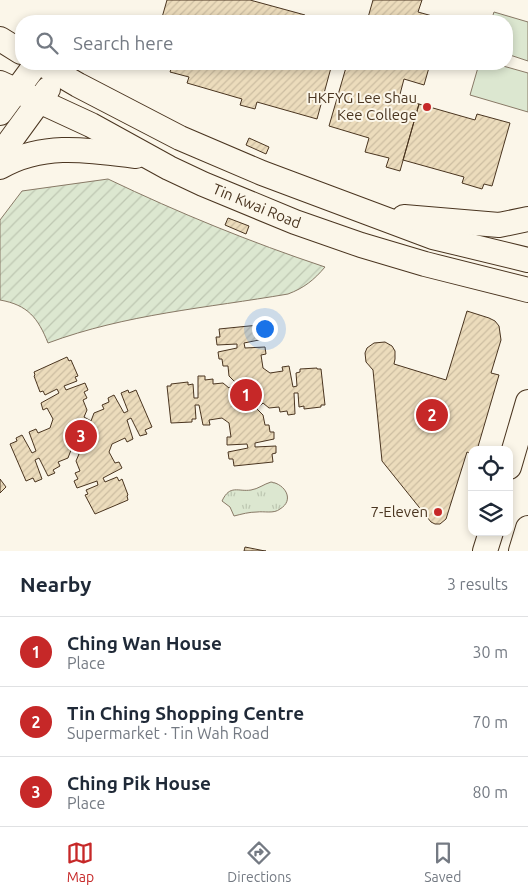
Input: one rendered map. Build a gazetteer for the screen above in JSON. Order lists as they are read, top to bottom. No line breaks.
{"streets":{"street":["Tin Kwai Road"]},"places":["HKFYG Lee Shau Kee College","7-Eleven"],"page":{"search":"Search here","pins":["1","2","3"],"heading":["Nearby","3 results"],"list":[{"mark":"1","name":"Ching Wan House","note":"Place","value":"30 m"},{"mark":"2","name":"Tin Ching Shopping Centre","note":"Supermarket · Tin Wah Road","value":"70 m"},{"mark":"3","name":"Ching Pik House","note":"Place","value":"80 m"}],"nav":["Map","Directions","Saved"]}}
